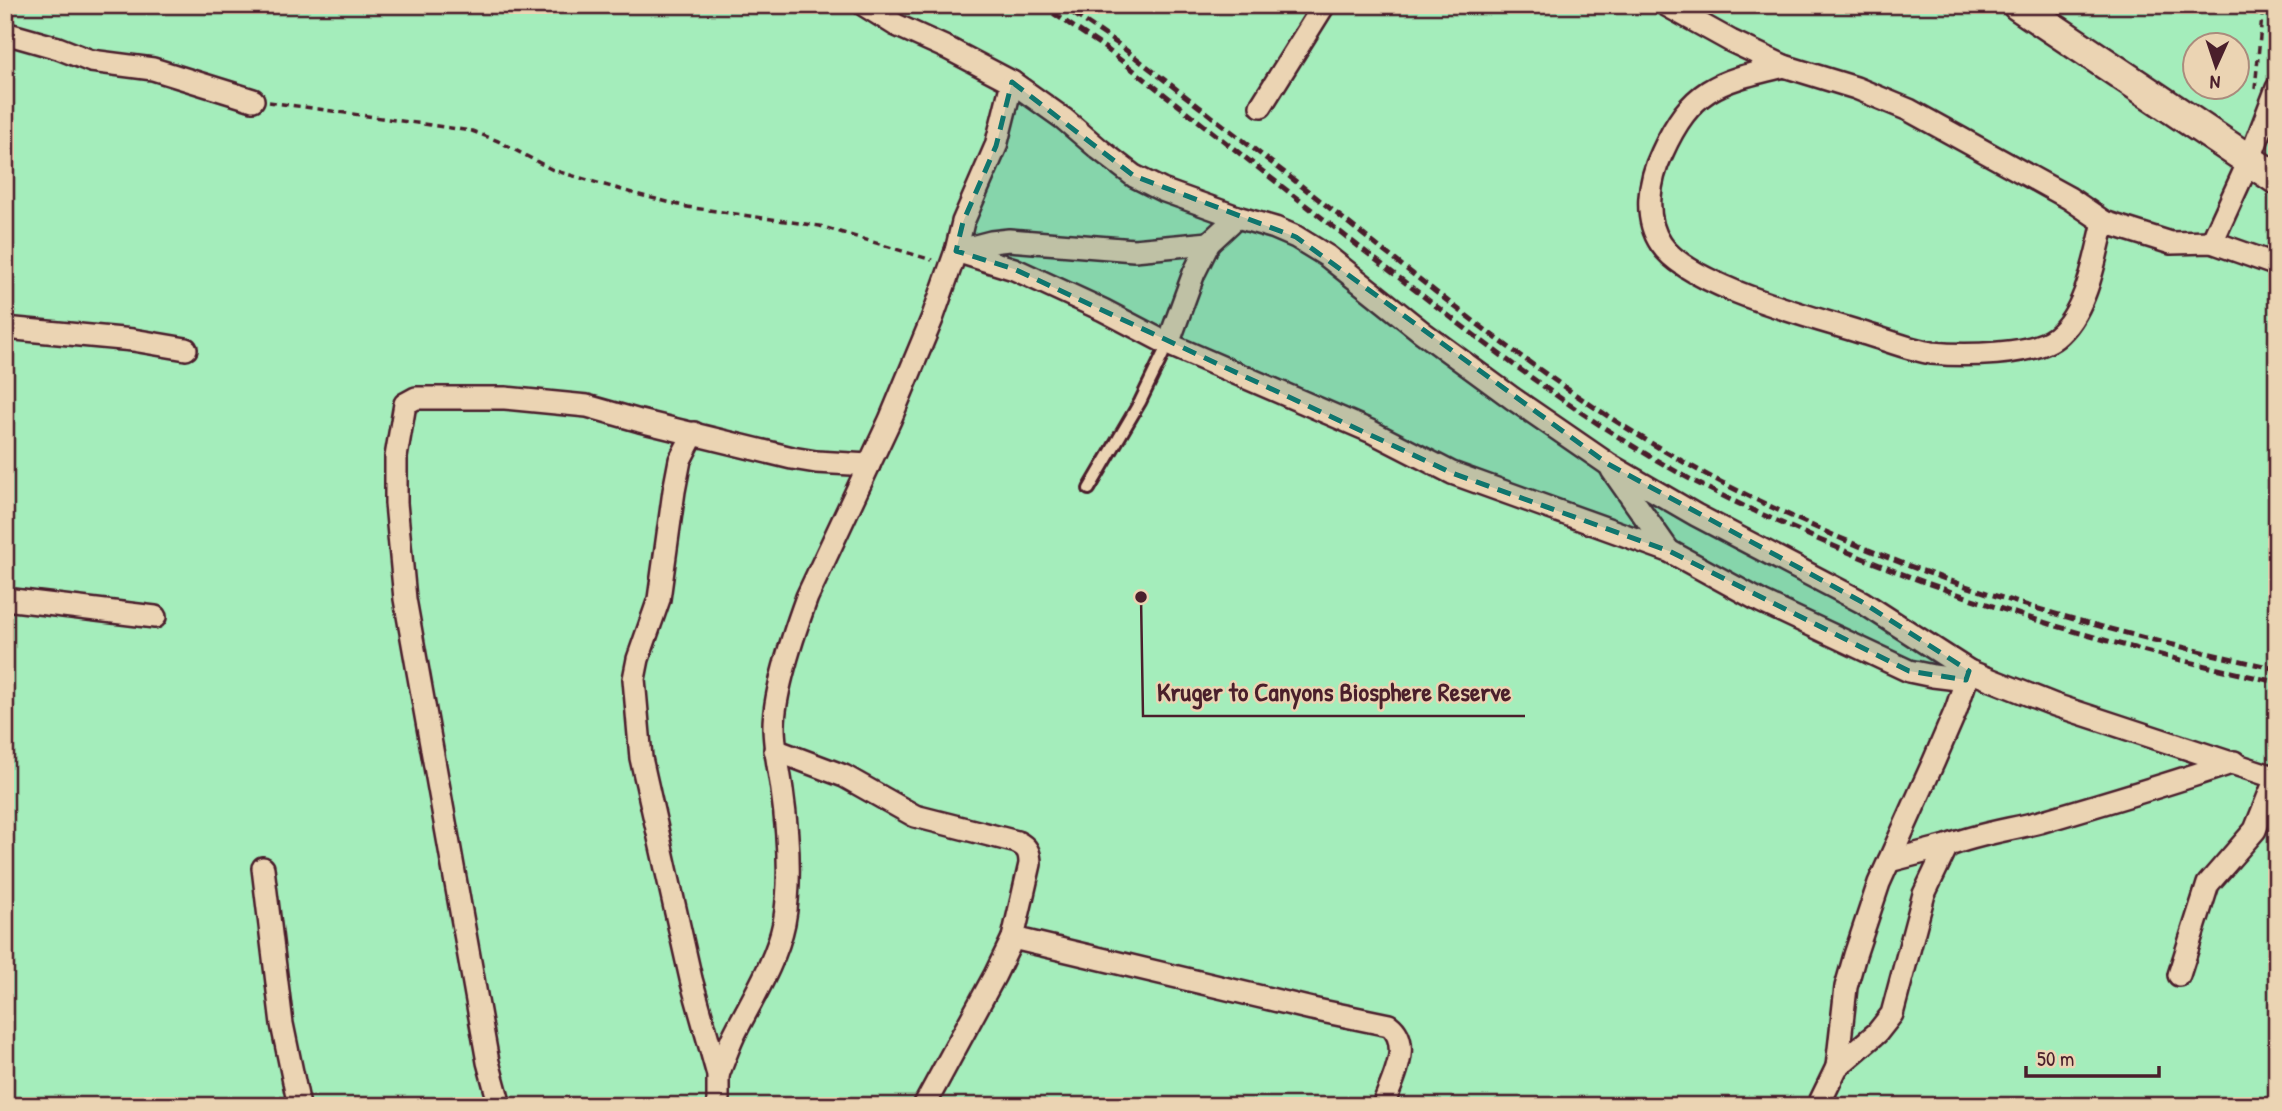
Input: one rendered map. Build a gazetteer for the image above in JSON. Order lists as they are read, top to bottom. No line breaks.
{"places":["Kruger to Canyons Biosphere Reserve"],"scale_bar":"50 m","north":"bottom"}
